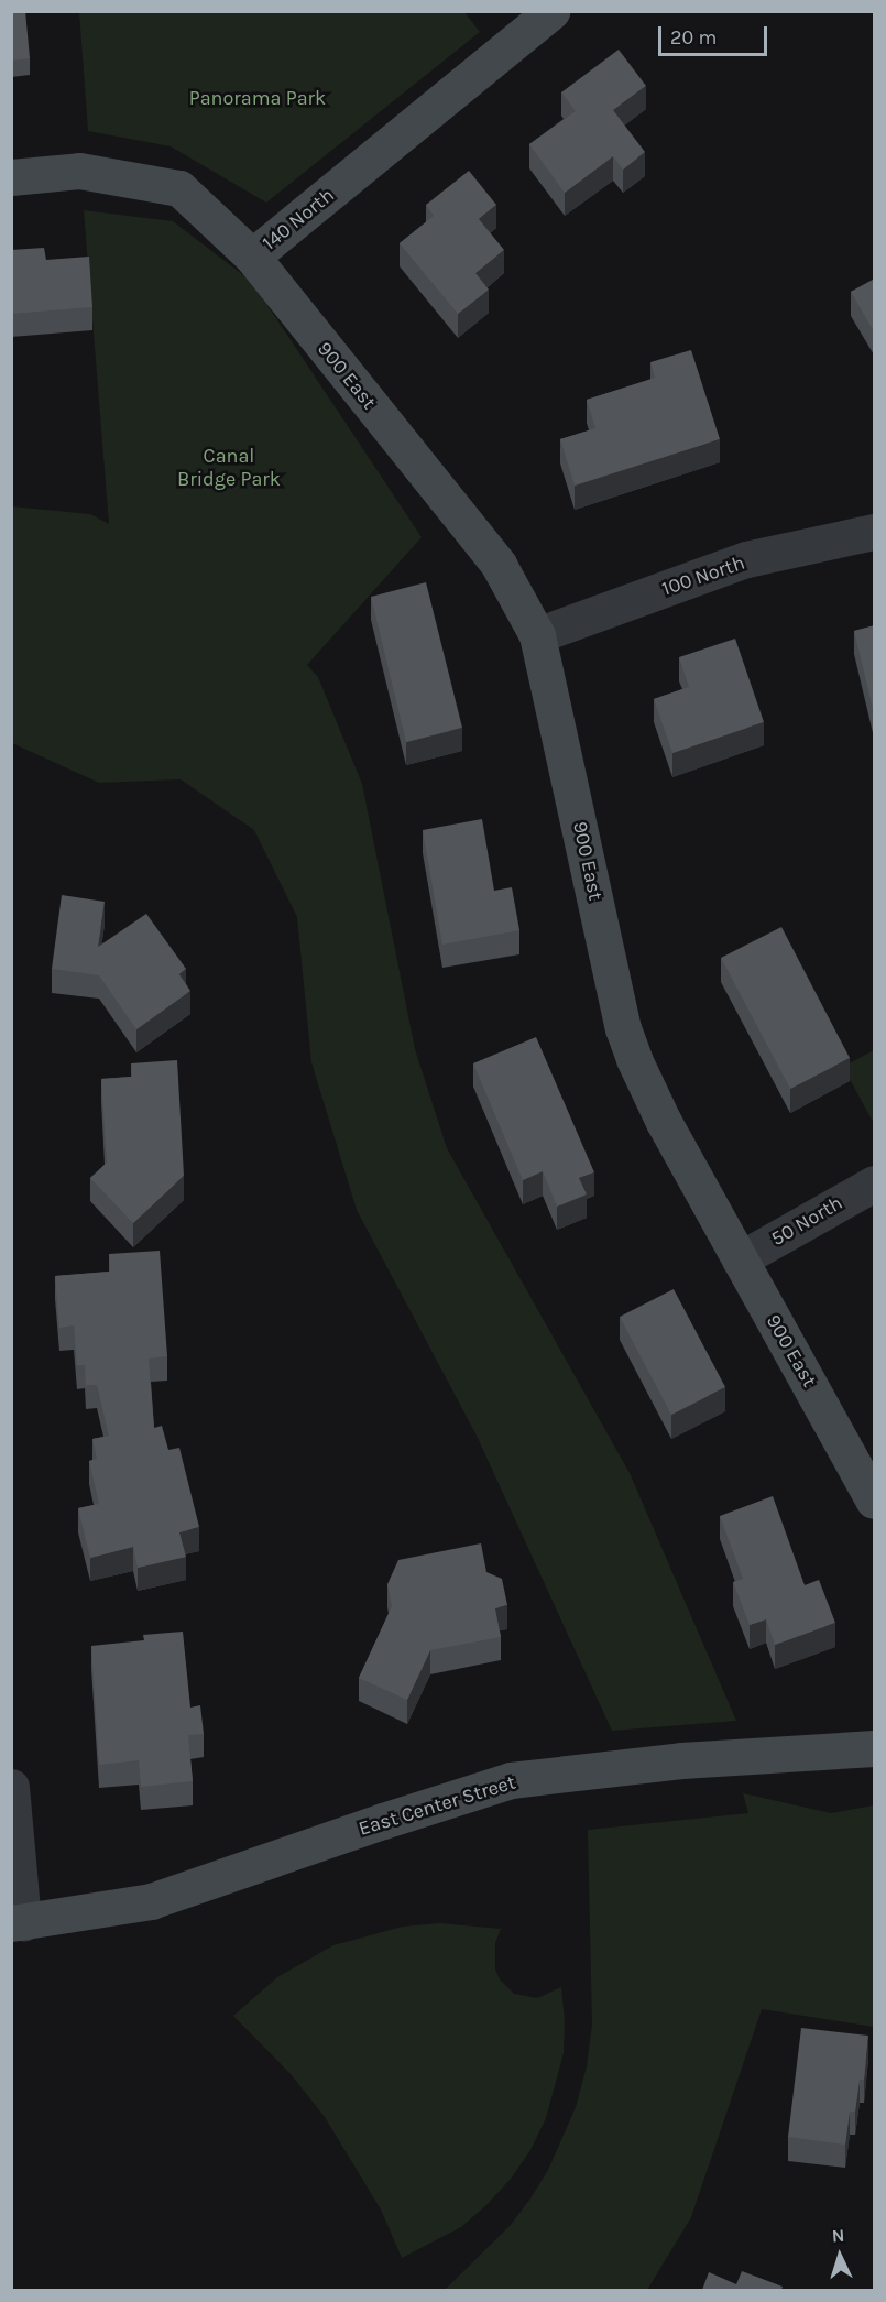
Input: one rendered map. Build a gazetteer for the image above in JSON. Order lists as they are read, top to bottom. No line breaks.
{"streets":{"street":["140 North","900 East","100 North","50 North","East Center Street"]},"crossings":[["140 North","900 East"],["900 East","100 North"],["900 East","50 North"]],"parks":["Panorama Park","Canal Bridge Park"],"scale_bar":"20 m","north":"top"}
